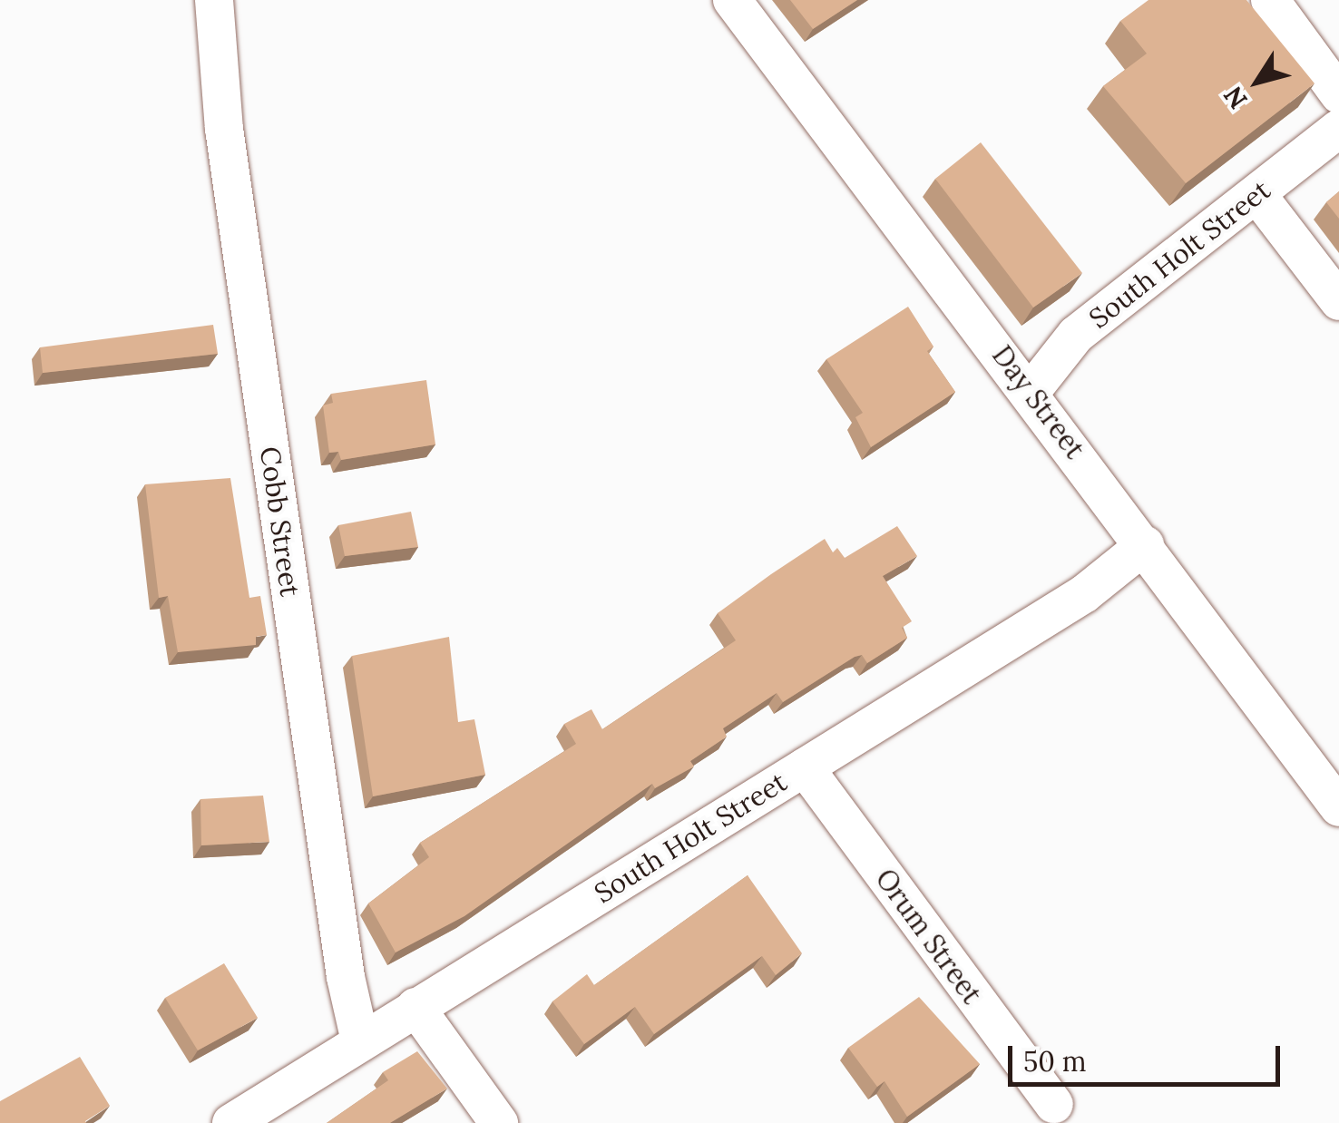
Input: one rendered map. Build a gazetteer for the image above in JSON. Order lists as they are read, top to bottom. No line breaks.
{"streets":{"street":["South Holt Street","Day Street","Cobb Street","Orum Street"]},"crossings":[["South Holt Street","Day Street"],["South Holt Street","Cobb Street"],["South Holt Street","Orum Street"]],"scale_bar":"50 m","north":"bottom left"}
